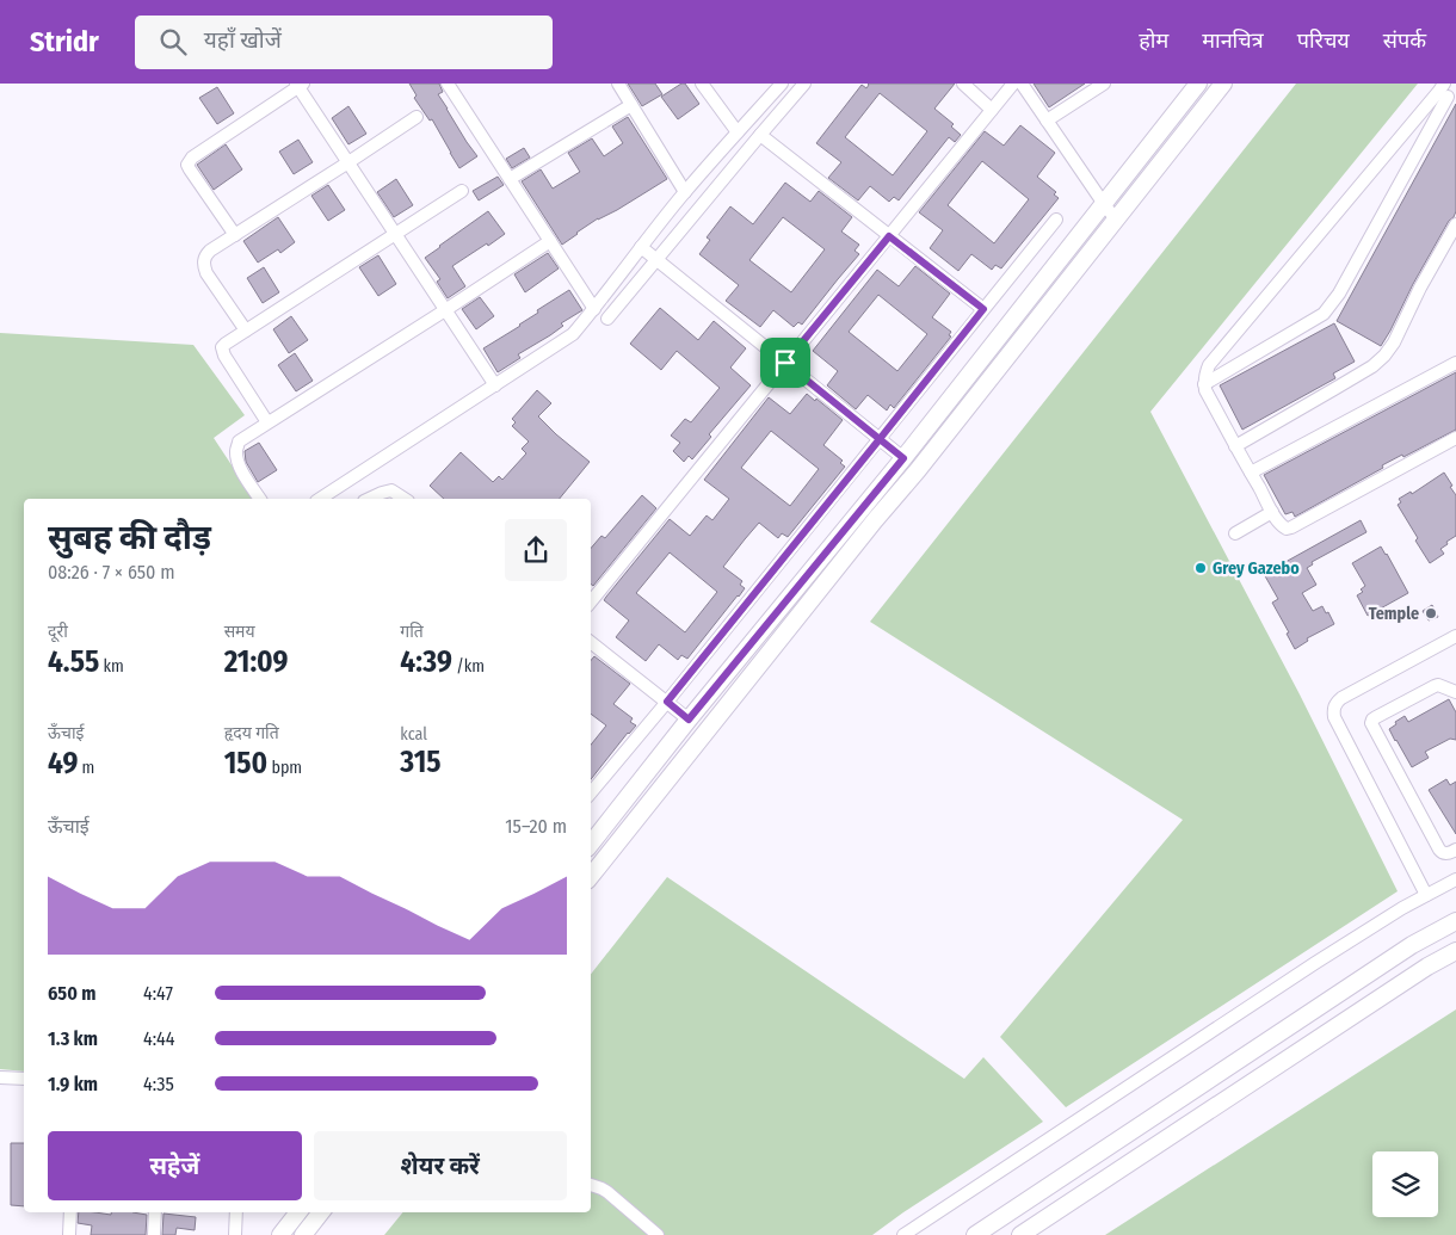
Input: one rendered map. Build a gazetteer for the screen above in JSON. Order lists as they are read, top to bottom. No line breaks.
{"places":["Grey Gazebo","Temple"],"page":{"header":"Stridr","search":"यहाँ खोजें","nav":["होम","मानचित्र","परिचय","संपर्क"],"heading":["सुबह की दौड़","08:26 · 7 × 650 m"],"stats":[["दूरी","4.55 km"],["समय","21:09"],["गति","4:39 /km"],["ऊँचाई","49 m"],["हृदय गति","150 bpm"],["kcal","315"]],"chart":["ऊँचाई","15–20 m"],"list":[{"name":"650 m","note":"4:47"},{"name":"1.3 km","note":"4:44"},{"name":"1.9 km","note":"4:35"}],"buttons":["सहेजें","शेयर करें"]}}
